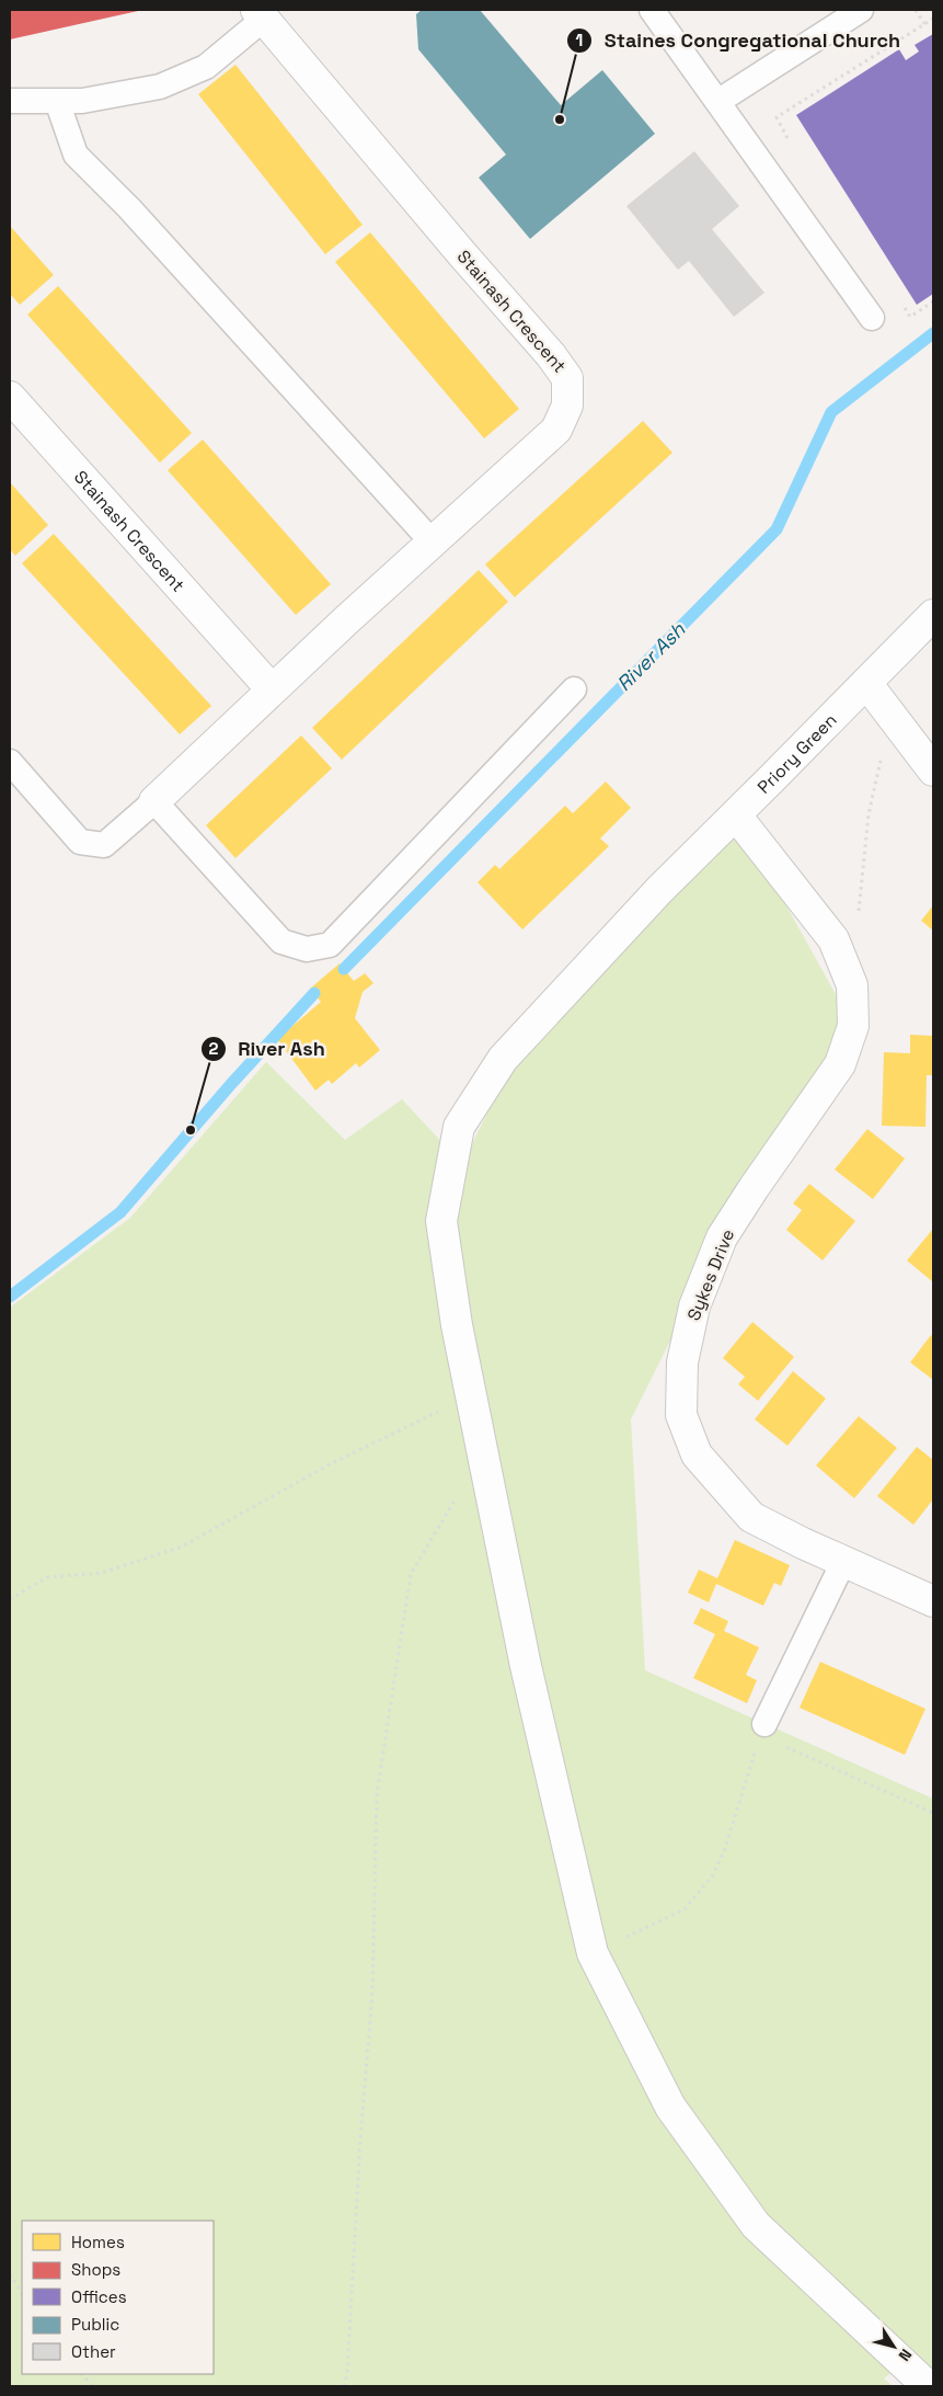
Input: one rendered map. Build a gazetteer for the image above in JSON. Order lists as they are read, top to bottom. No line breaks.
{"streets":{"street":["Stainash Crescent","Priory Green","Sykes Drive"]},"crossings":[["Priory Green","Sykes Drive"]],"water":["River Ash"],"places":["Staines Congregational Church","River Ash"],"legend":["Homes","Shops","Offices","Public","Other"],"north":"bottom right"}
